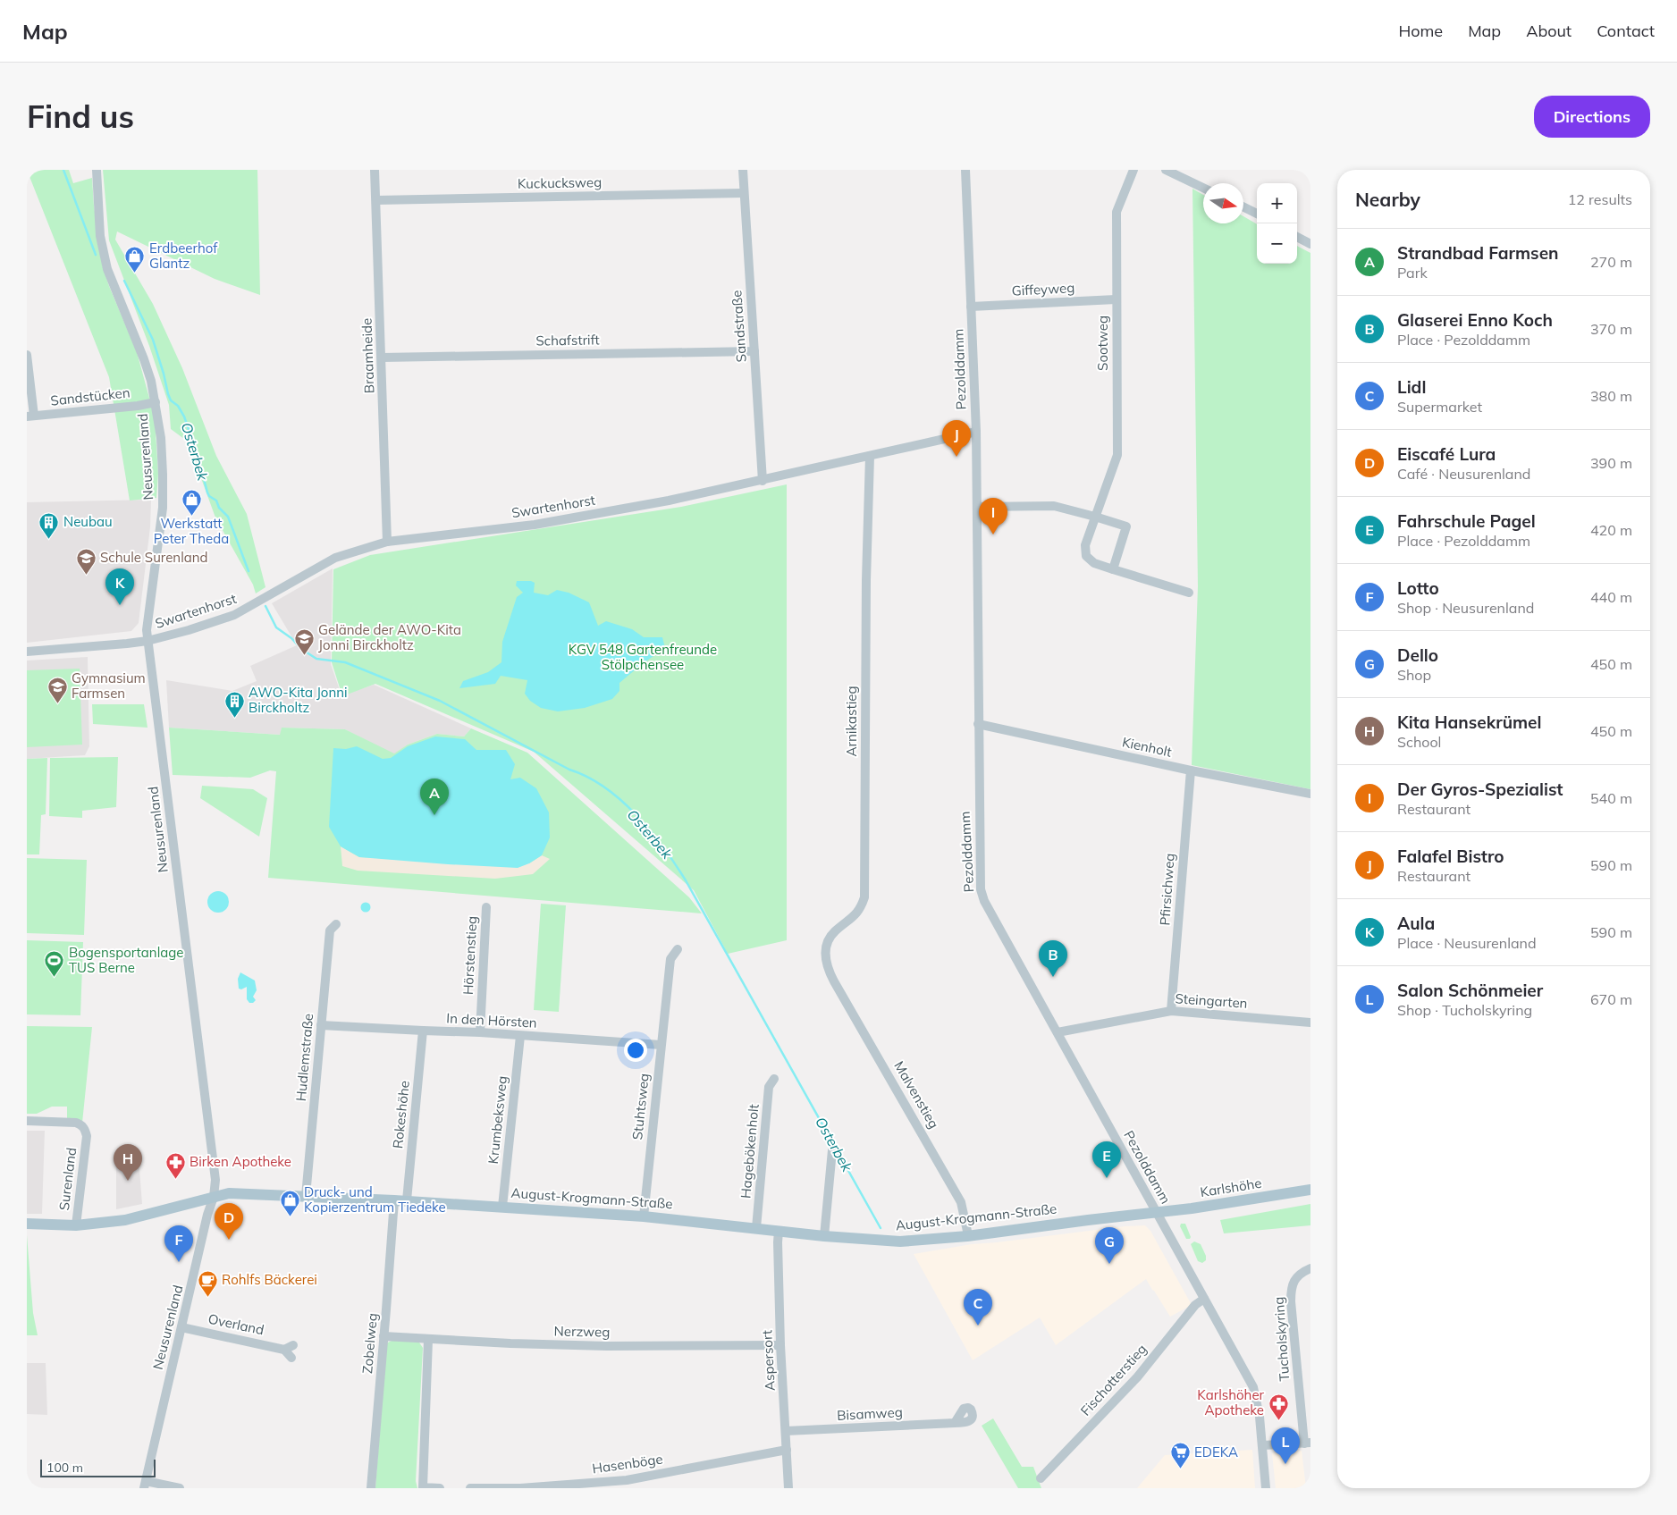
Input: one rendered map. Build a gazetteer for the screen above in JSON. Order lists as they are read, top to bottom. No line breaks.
{"streets":{"main road":["Karlshöhe","August-Krogmann-Straße"],"street":["Kuckucksweg","Giffeyweg","Sandstraße","Schafstrift","Sootweg","Braamheide","Pezolddamm","Sandstücken","Neusurenland","Swartenhorst","Arnikastieg","Kienholt","Pfirsichweg","Hörstenstieg","Steingarten","In den Hörsten","Hudlemstraße","Malvenstieg","Stuhtsweg","Rokeshöhe","Krumbeksweg","Hagebökenholt","Surenland","Overland","Nerzweg","Tucholskyring","Zobelweg","Aspersort","Fischotterstieg","Bisamweg","Hasenböge"]},"crossings":[["Kuckucksweg","Sandstraße"],["Kuckucksweg","Braamheide"],["Giffeyweg","Sootweg"],["Giffeyweg","Pezolddamm"],["Sandstraße","Schafstrift"],["Sandstraße","Swartenhorst"],["Schafstrift","Braamheide"],["Braamheide","Swartenhorst"],["Pezolddamm","Swartenhorst"],["Pezolddamm","Kienholt"],["Pezolddamm","Steingarten"],["Pezolddamm","Karlshöhe"],["Pezolddamm","August-Krogmann-Straße"],["Pezolddamm","Tucholskyring"],["Pezolddamm","Fischotterstieg"],["Sandstücken","Neusurenland"],["Neusurenland","Swartenhorst"],["Neusurenland","August-Krogmann-Straße"],["Neusurenland","Overland"],["Swartenhorst","Arnikastieg"],["Arnikastieg","Malvenstieg"],["Kienholt","Pfirsichweg"],["Pfirsichweg","Steingarten"],["Hörstenstieg","In den Hörsten"],["In den Hörsten","Hudlemstraße"],["In den Hörsten","Stuhtsweg"],["In den Hörsten","Rokeshöhe"],["In den Hörsten","Krumbeksweg"],["Hudlemstraße","August-Krogmann-Straße"],["Malvenstieg","August-Krogmann-Straße"],["Stuhtsweg","August-Krogmann-Straße"],["Rokeshöhe","August-Krogmann-Straße"],["Krumbeksweg","August-Krogmann-Straße"],["Hagebökenholt","August-Krogmann-Straße"],["Surenland","August-Krogmann-Straße"],["Karlshöhe","August-Krogmann-Straße"],["August-Krogmann-Straße","Zobelweg"],["August-Krogmann-Straße","Aspersort"],["Nerzweg","Zobelweg"],["Nerzweg","Aspersort"],["Aspersort","Bisamweg"],["Aspersort","Hasenböge"]],"water":["Osterbek"],"parks":["KGV 548 Gartenfreunde Stölpchensee"],"places":{"shop":["Erdbeerhof Glantz","Werkstatt Peter Theda","Druck- und Kopierzentrum Tiedeke"],"building":["Neubau","AWO-Kita Jonni Birckholtz"],"school or university":["Schule Surenland","Gelände der AWO-Kita Jonni Birckholtz","Gymnasium Farmsen"],"sports":["Bogensportanlage TUS Berne"],"pharmacy":["Birken Apotheke","Karlshöher Apotheke"],"cafe":["Rohlfs Bäckerei"],"supermarket":["EDEKA"]},"scale_bar":"100 m","north":"right","page":{"header":"Map","nav":["Home","Map","About","Contact"],"buttons":"Directions","title":"Find us","heading":["Nearby","12 results"],"map_buttons":["+","−"],"list":[{"mark":"A","name":"Strandbad Farmsen","note":"Park","value":"270 m"},{"mark":"B","name":"Glaserei Enno Koch","note":"Place · Pezolddamm","value":"370 m"},{"mark":"C","name":"Lidl","note":"Supermarket","value":"380 m"},{"mark":"D","name":"Eiscafé Lura","note":"Café · Neusurenland","value":"390 m"},{"mark":"E","name":"Fahrschule Pagel","note":"Place · Pezolddamm","value":"420 m"},{"mark":"F","name":"Lotto","note":"Shop · Neusurenland","value":"440 m"},{"mark":"G","name":"Dello","note":"Shop","value":"450 m"},{"mark":"H","name":"Kita Hansekrümel","note":"School","value":"450 m"},{"mark":"I","name":"Der Gyros-Spezialist","note":"Restaurant","value":"540 m"},{"mark":"J","name":"Falafel Bistro","note":"Restaurant","value":"590 m"},{"mark":"K","name":"Aula","note":"Place · Neusurenland","value":"590 m"},{"mark":"L","name":"Salon Schönmeier","note":"Shop · Tucholskyring","value":"670 m"}],"pins":["J","I","K","A","B","E","H","D","F","G","C","L"],"scale":"100 m"}}
